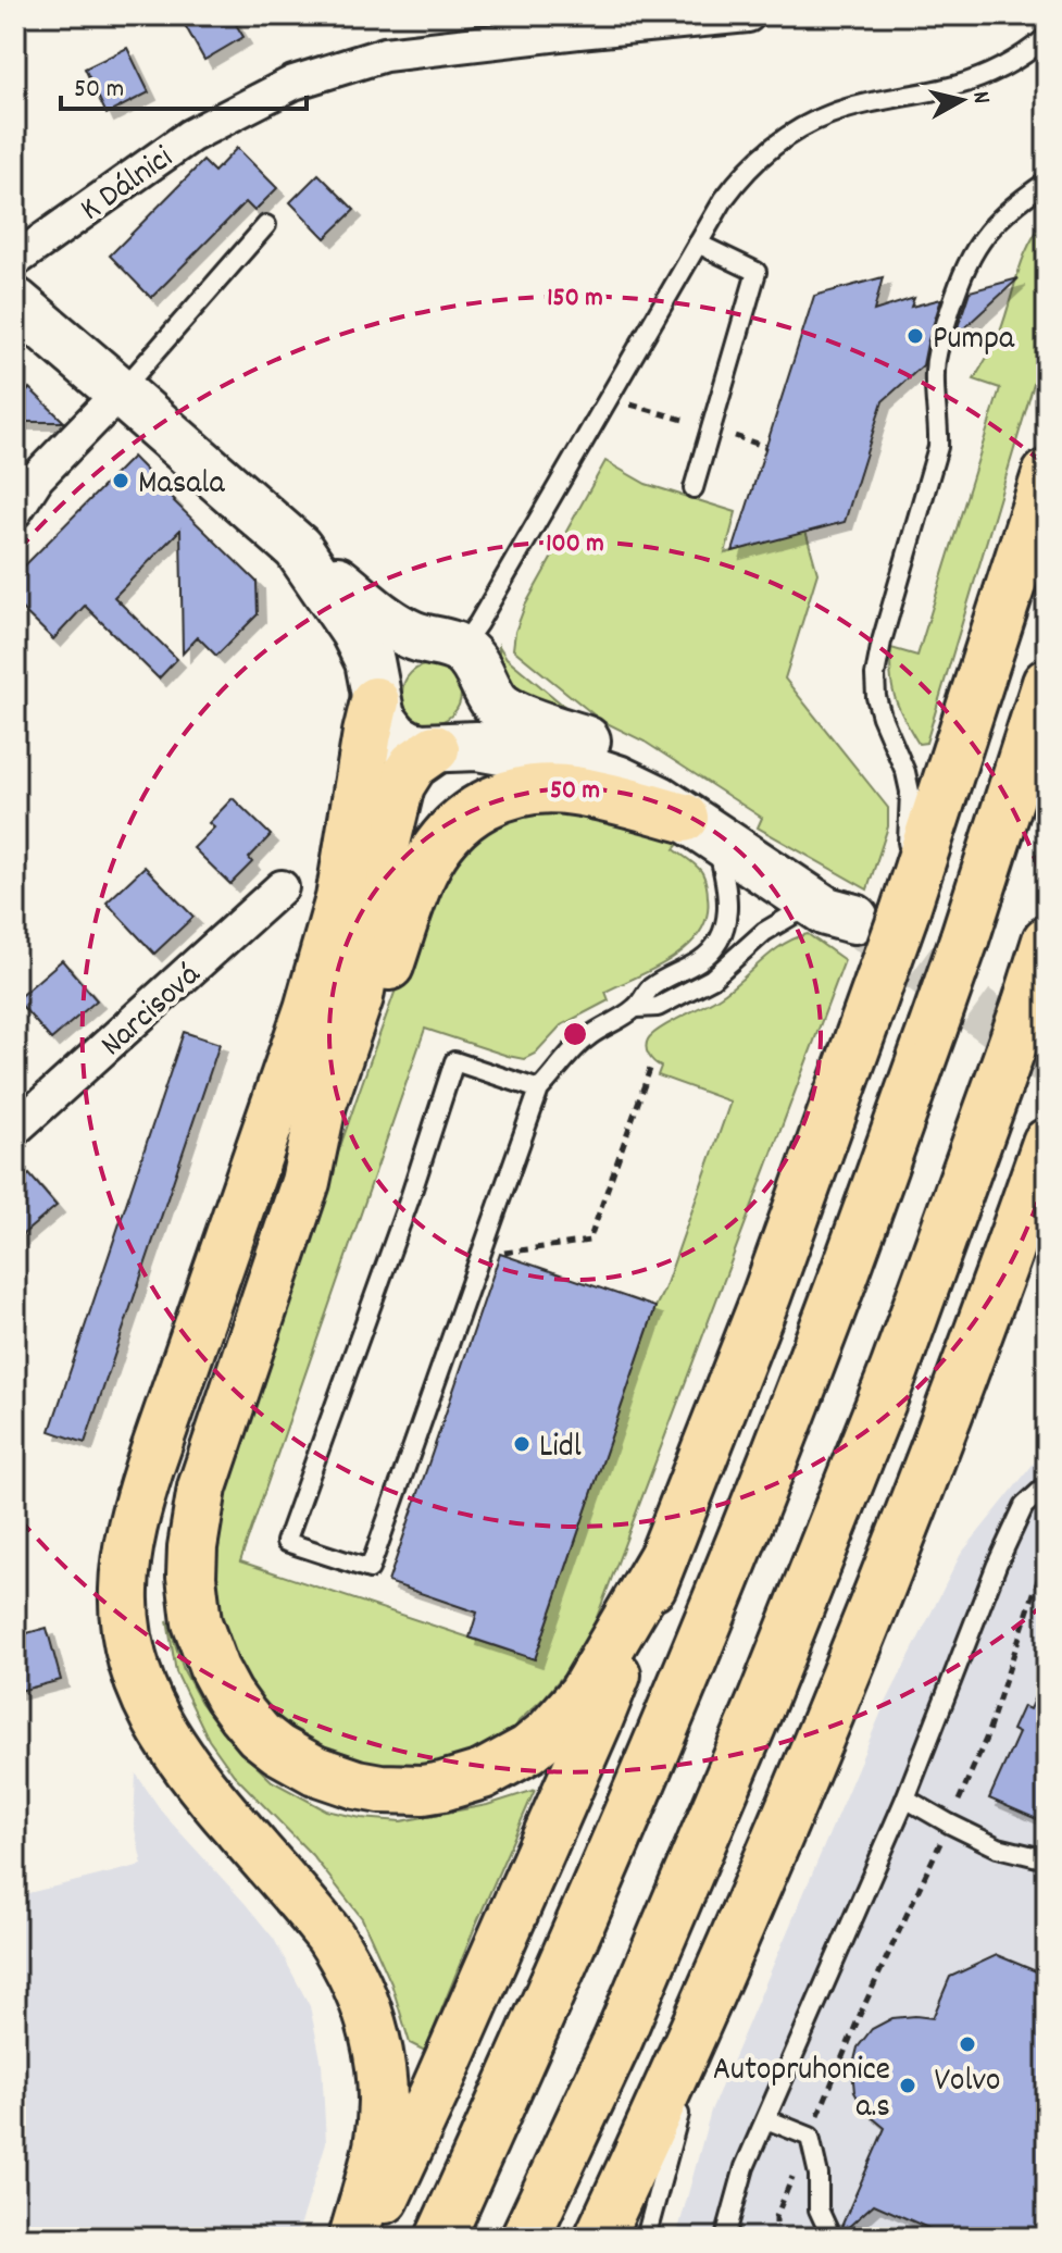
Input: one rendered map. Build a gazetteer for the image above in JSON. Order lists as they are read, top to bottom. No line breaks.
{"streets":{"street":["K Dálnici","Narcisová"]},"places":["Pumpa","Masala","Lidl","Volvo","Autopruhonice a.s"],"scale_bar":"50 m","north":"right","rings":["150 m","100 m","50 m"]}
